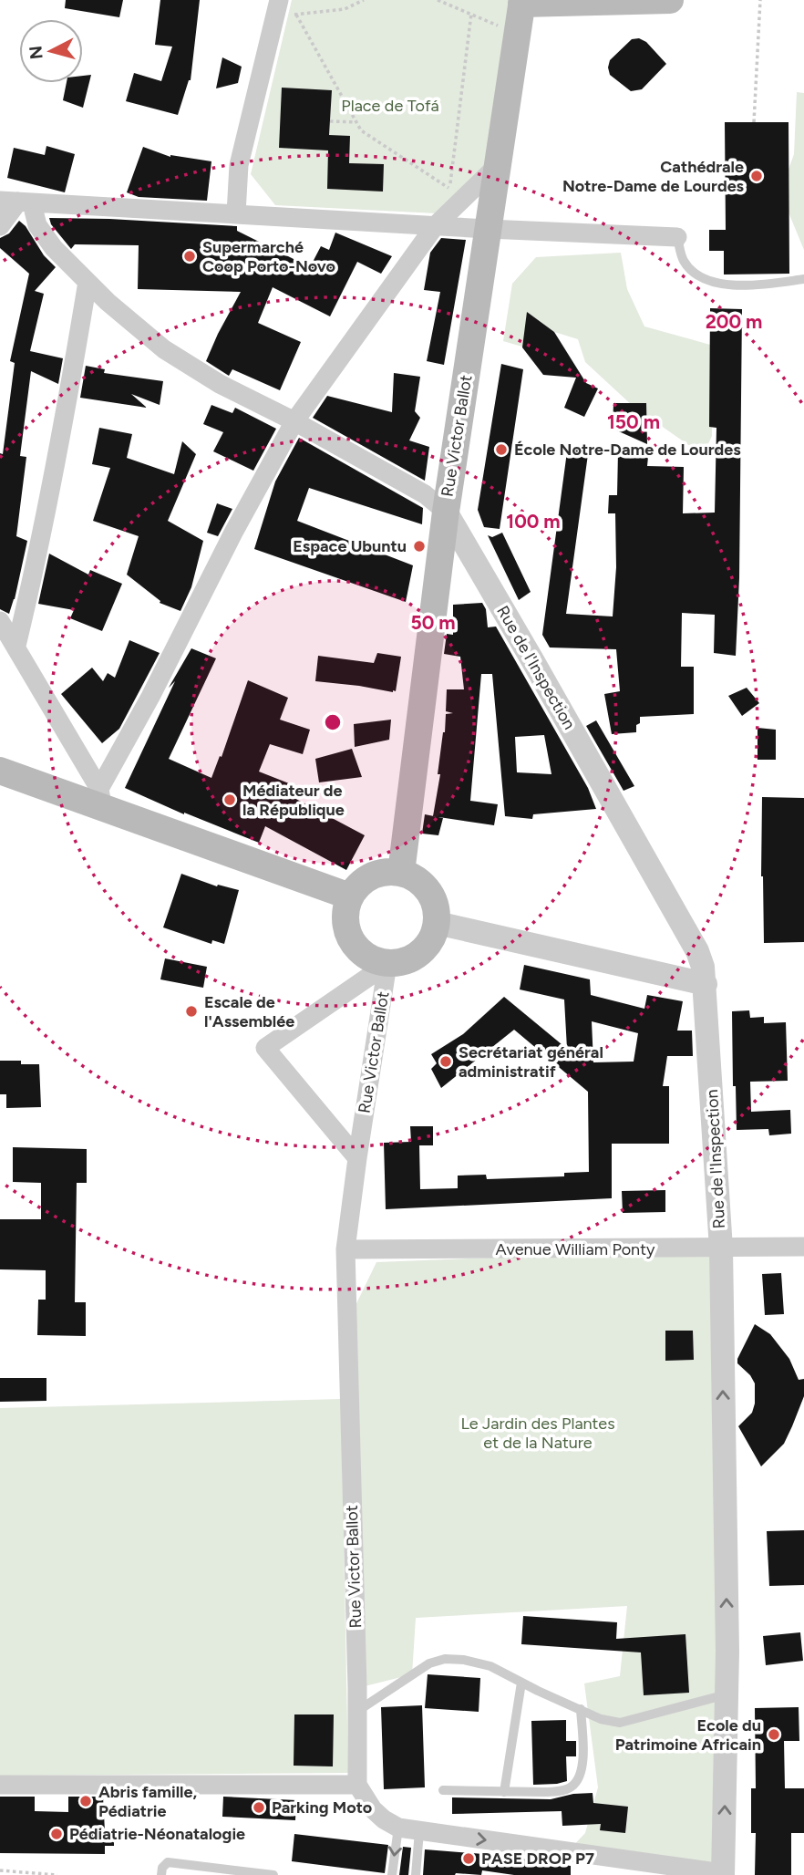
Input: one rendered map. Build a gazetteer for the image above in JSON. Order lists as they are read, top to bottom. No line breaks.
{"streets":{"main road":["Rue Victor Ballot"],"street":["Rue de l'Inspection","Avenue William Ponty"]},"crossings":[["Rue Victor Ballot","Rue de l'Inspection"],["Rue Victor Ballot","Avenue William Ponty"],["Rue de l'Inspection","Avenue William Ponty"]],"one_way":["Rue de l'Inspection"],"parks":["Place de Tofá","Le Jardin des Plantes et de la Nature"],"places":["Cathédrale Notre-Dame de Lourdes","Supermarché Coop Porto-Novo","École Notre-Dame de Lourdes","Espace Ubuntu","Médiateur de la République","Escale de l'Assemblée","Secrétariat général administratif","Ecole du Patrimoine Africain","Abris famille, Pédiatrie","Parking Moto","Pédiatrie-Néonatalogie","PASE DROP P7"],"north":"left","rings":["200 m","150 m","100 m","50 m"]}
